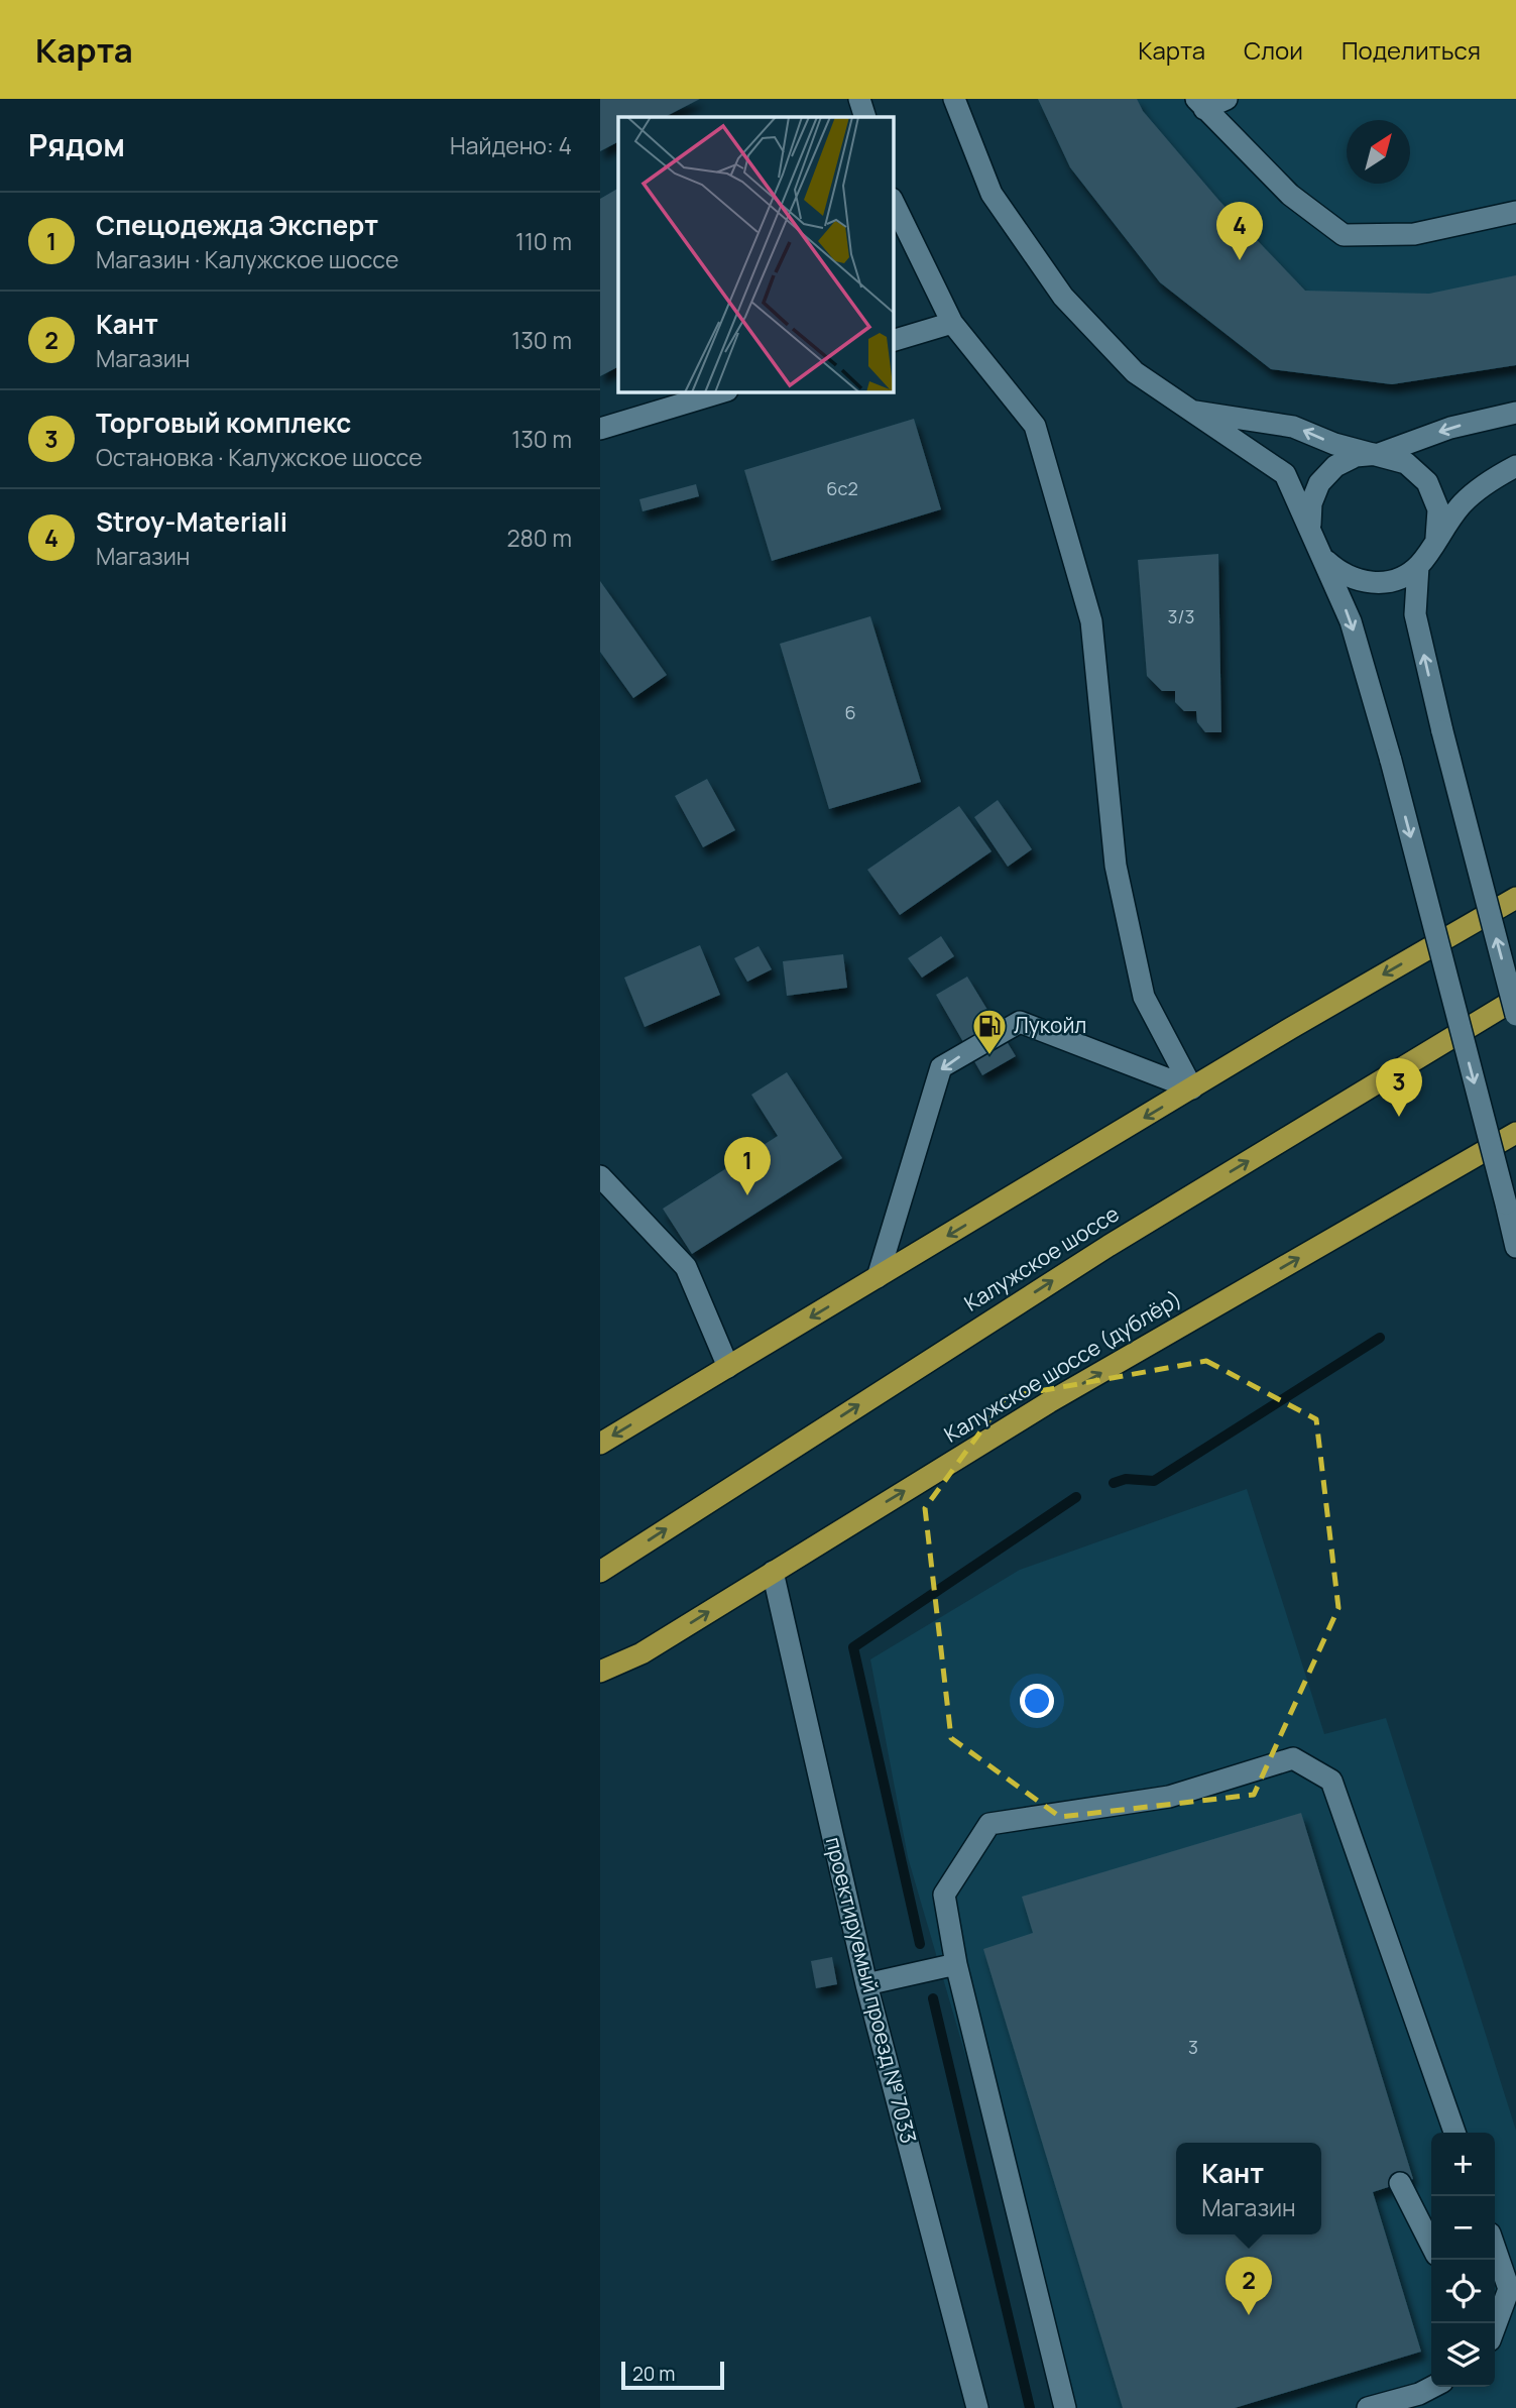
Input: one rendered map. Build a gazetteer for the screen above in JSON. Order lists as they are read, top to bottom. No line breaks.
{"streets":{"highway":["Калужское шоссе","Калужское шоссе (дублёр)"],"street":["проектируемый проезд № 7033"]},"crossings":[["Калужское шоссе (дублёр)","проектируемый проезд № 7033"]],"one_way":["Калужское шоссе (дублёр)"],"places":{"fuel station":["Лукойл"]},"house_numbers":["6с2","3/3","6","3"],"scale_bar":"20 m","north":"top right","page":{"header":"Карта","nav":["Карта","Слои","Поделиться"],"heading":["Рядом","Найдено: 4"],"list":[{"mark":"1","name":"Спецодежда Эксперт","note":"Магазин · Калужское шоссе","value":"110 m"},{"mark":"2","name":"Кант","note":"Магазин","value":"130 m"},{"mark":"3","name":"Торговый комплекс","note":"Остановка · Калужское шоссе","value":"130 m"},{"mark":"4","name":"Stroy-Materiali","note":"Магазин","value":"280 m"}],"pins":["4","3","1","2"],"map_buttons":["+","−"],"popup":["Кант","Магазин"],"scale":"20 m"}}
